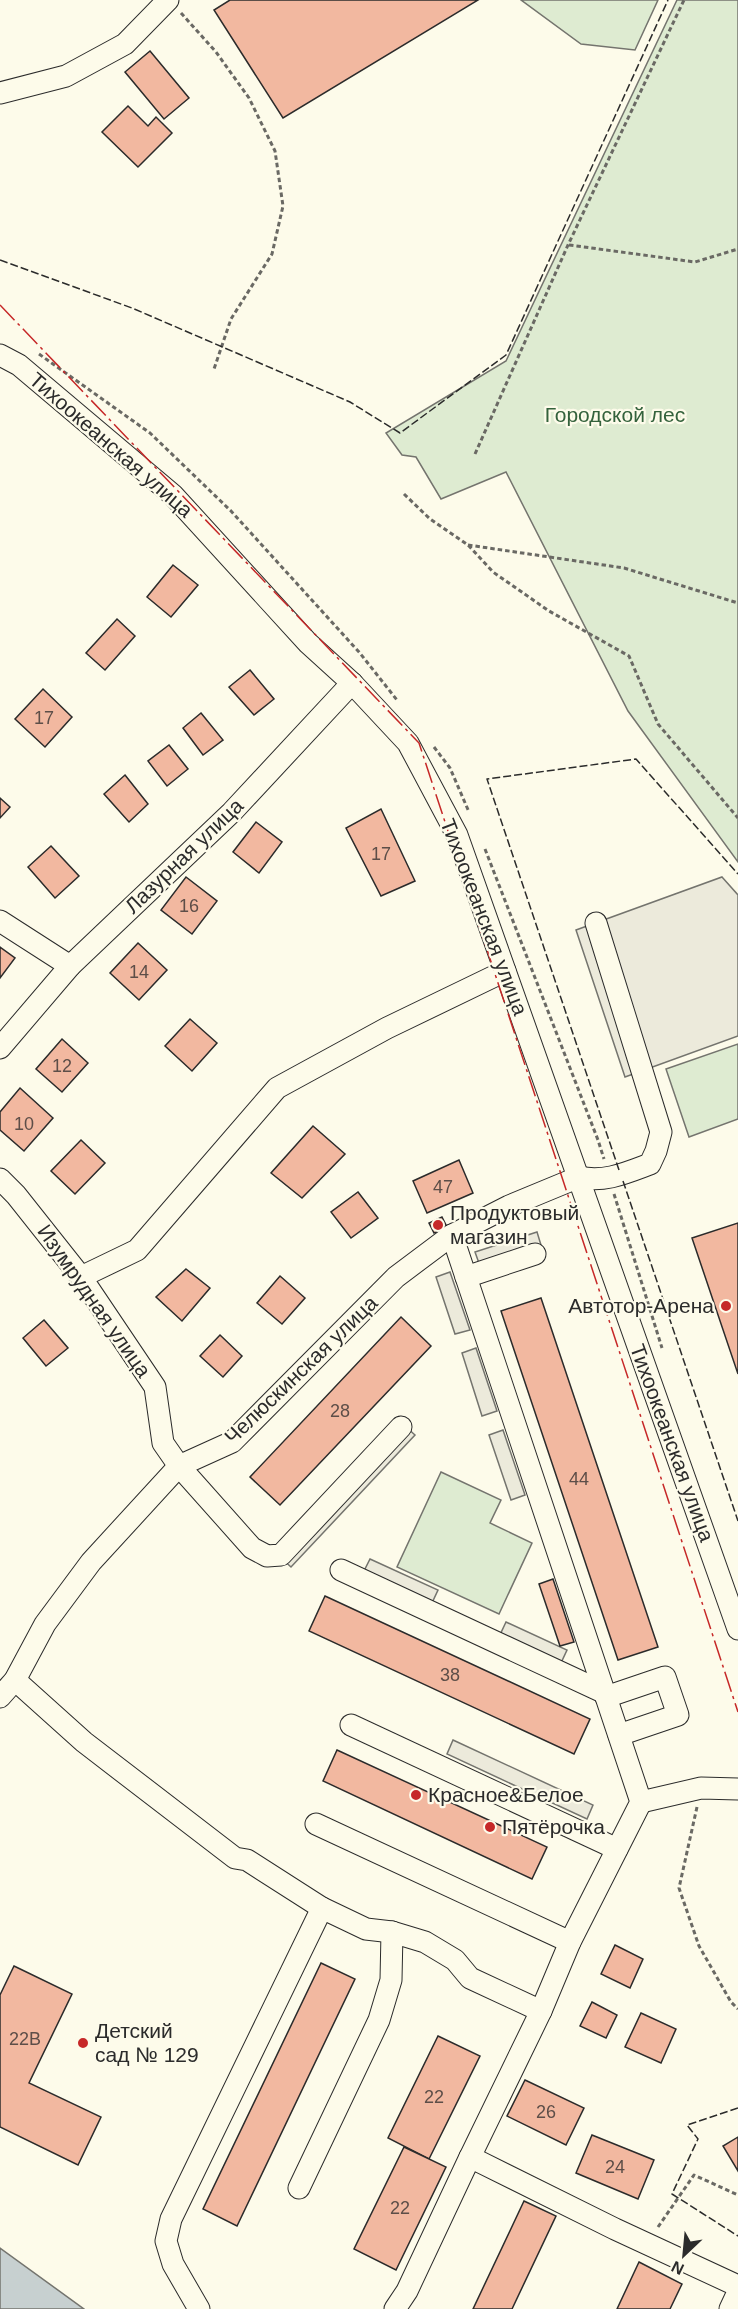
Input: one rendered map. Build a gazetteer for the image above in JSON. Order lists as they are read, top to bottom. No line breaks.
{"streets":{"street":["Тихоокеанская улица","Лазурная улица","Изумрудная улица","Челюскинская улица"]},"crossings":[["Тихоокеанская улица","Лазурная улица"],["Тихоокеанская улица","Челюскинская улица"],["Изумрудная улица","Челюскинская улица"]],"parks":["Городской лес"],"places":["Продуктовый магазин","Автотор-Арена","Красное&Белое","Пятёрочка","Детский сад № 129"],"house_numbers":["17","17","16","14","12","10","47","28","44","38","22В","22","26","24","22"],"north":"bottom left"}
